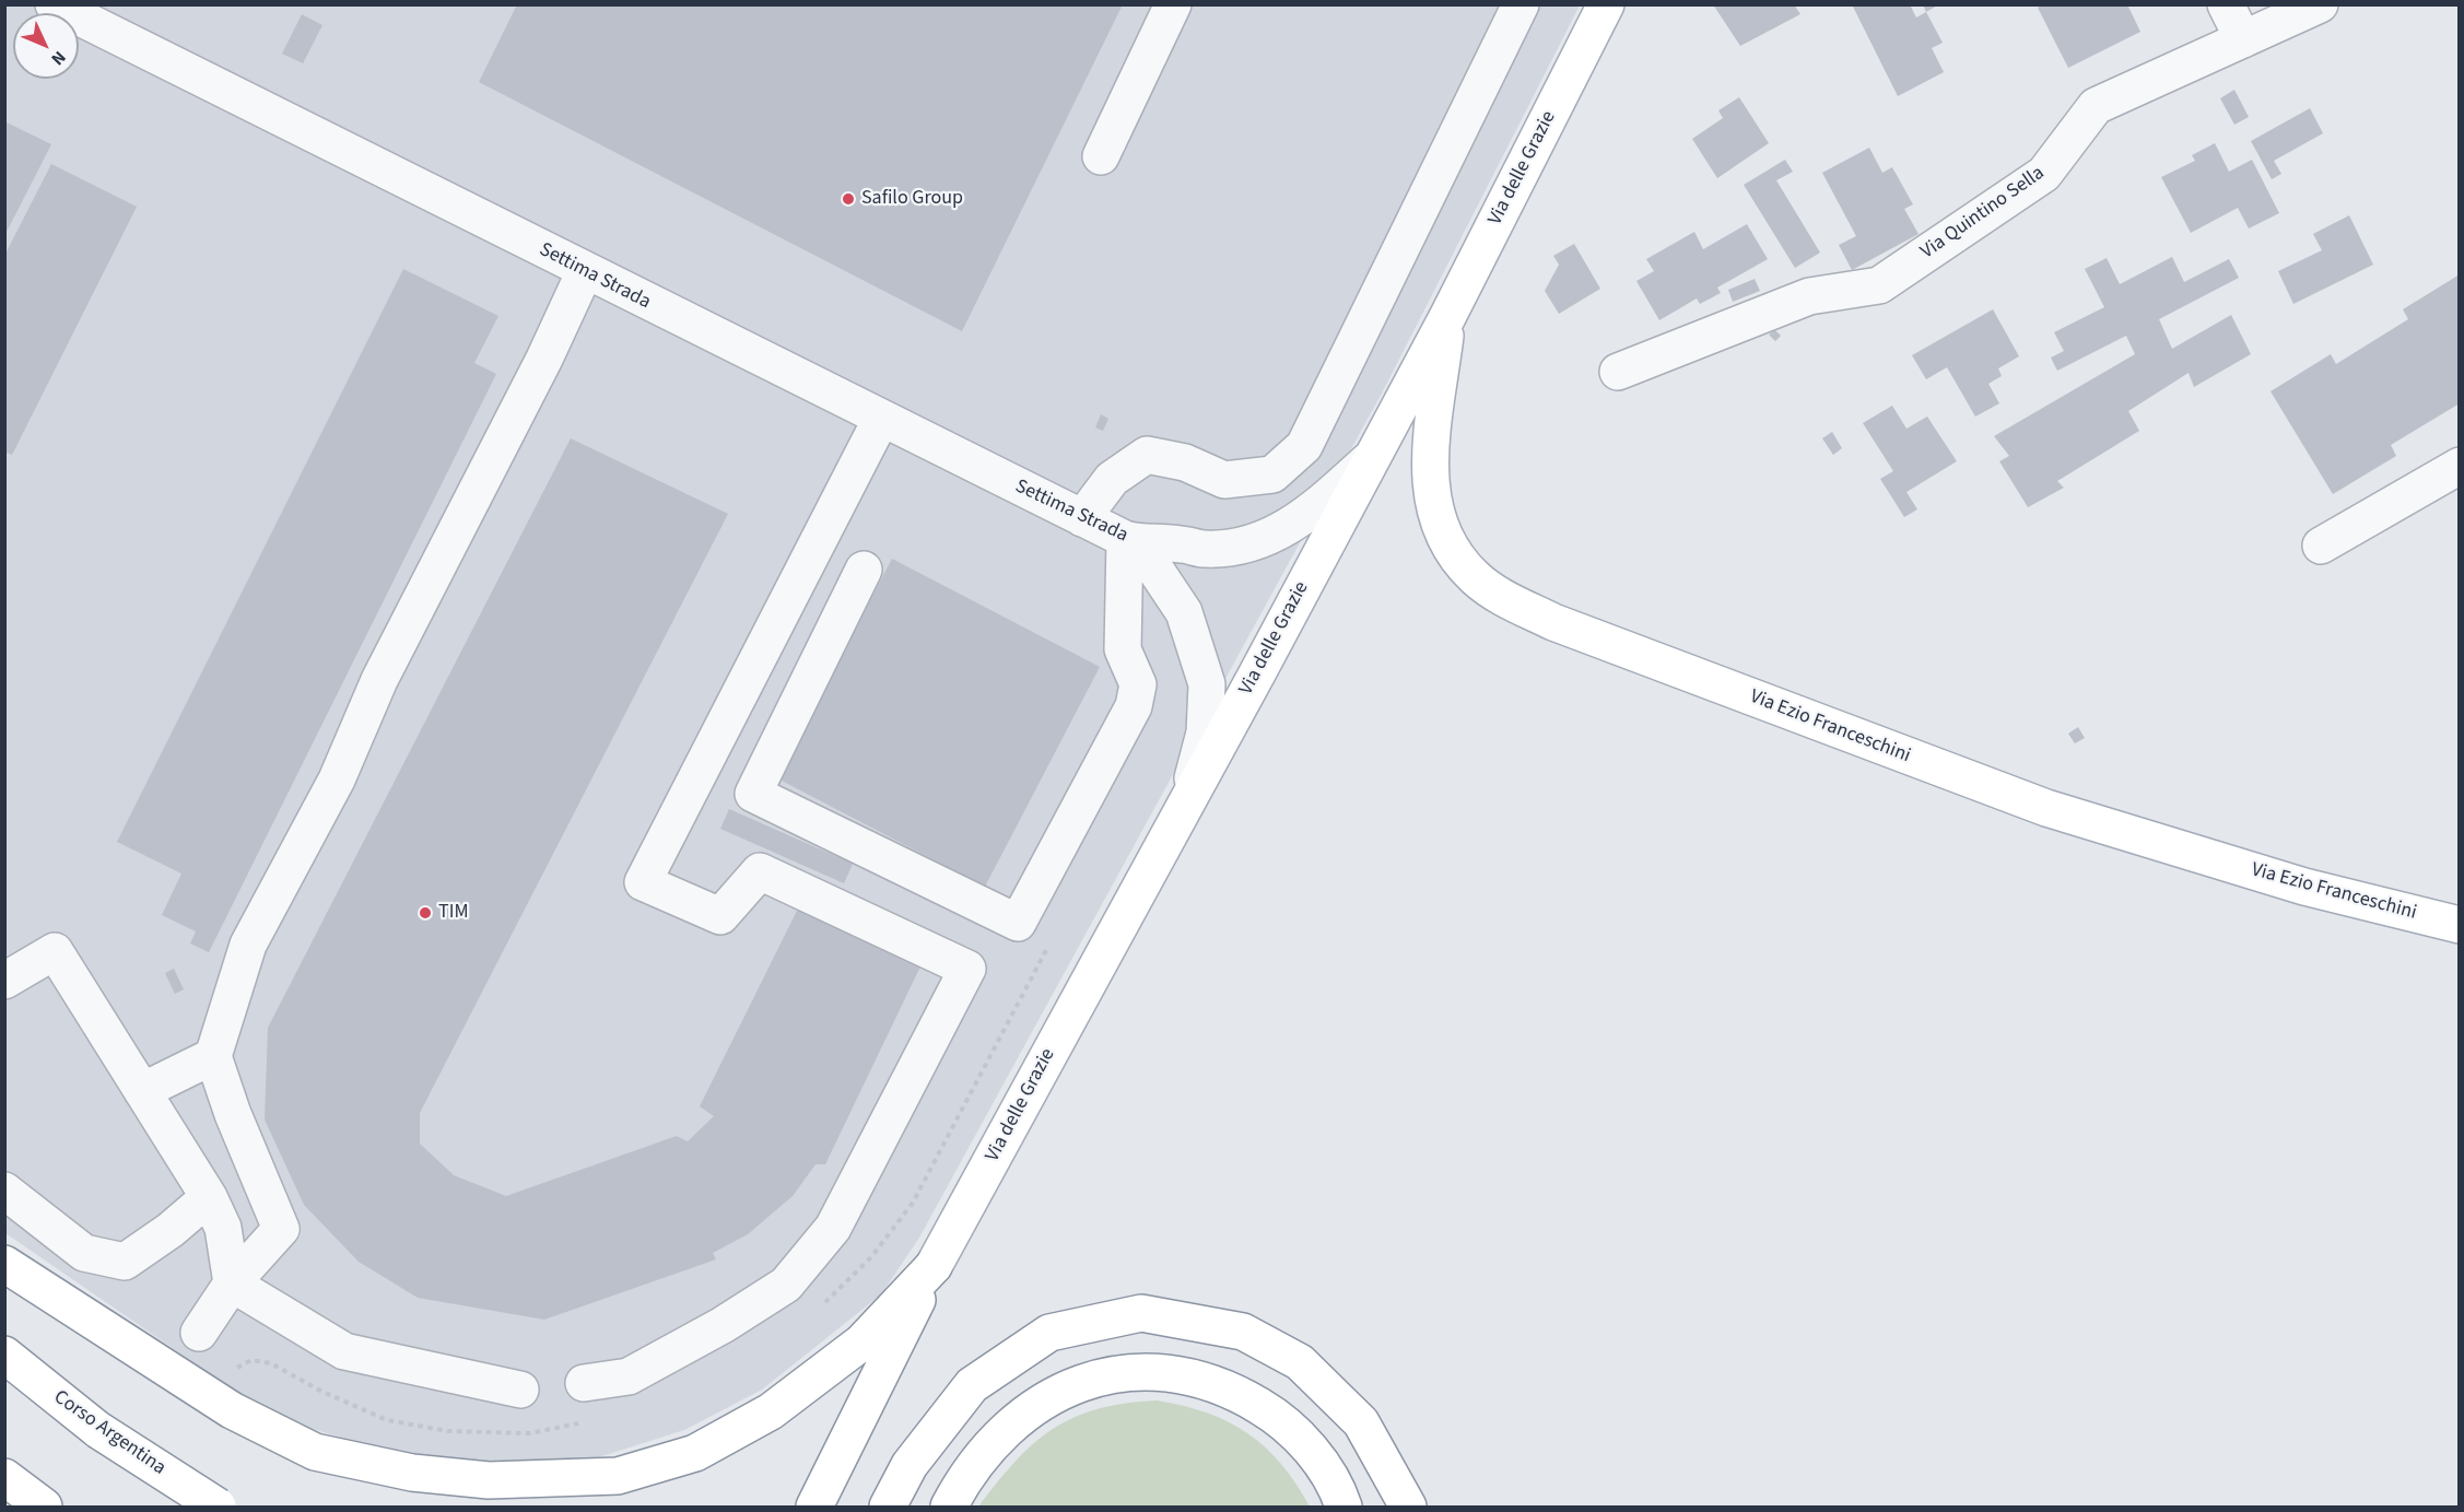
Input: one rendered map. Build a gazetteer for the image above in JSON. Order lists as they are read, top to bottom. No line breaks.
{"streets":{"main road":["Via delle Grazie","Via Ezio Franceschini","Corso Argentina"],"street":["Via Quintino Sella","Settima Strada"]},"crossings":[["Via delle Grazie","Settima Strada"],["Via delle Grazie","Via Ezio Franceschini"]],"places":["Safilo Group","TIM"],"north":"bottom right"}
